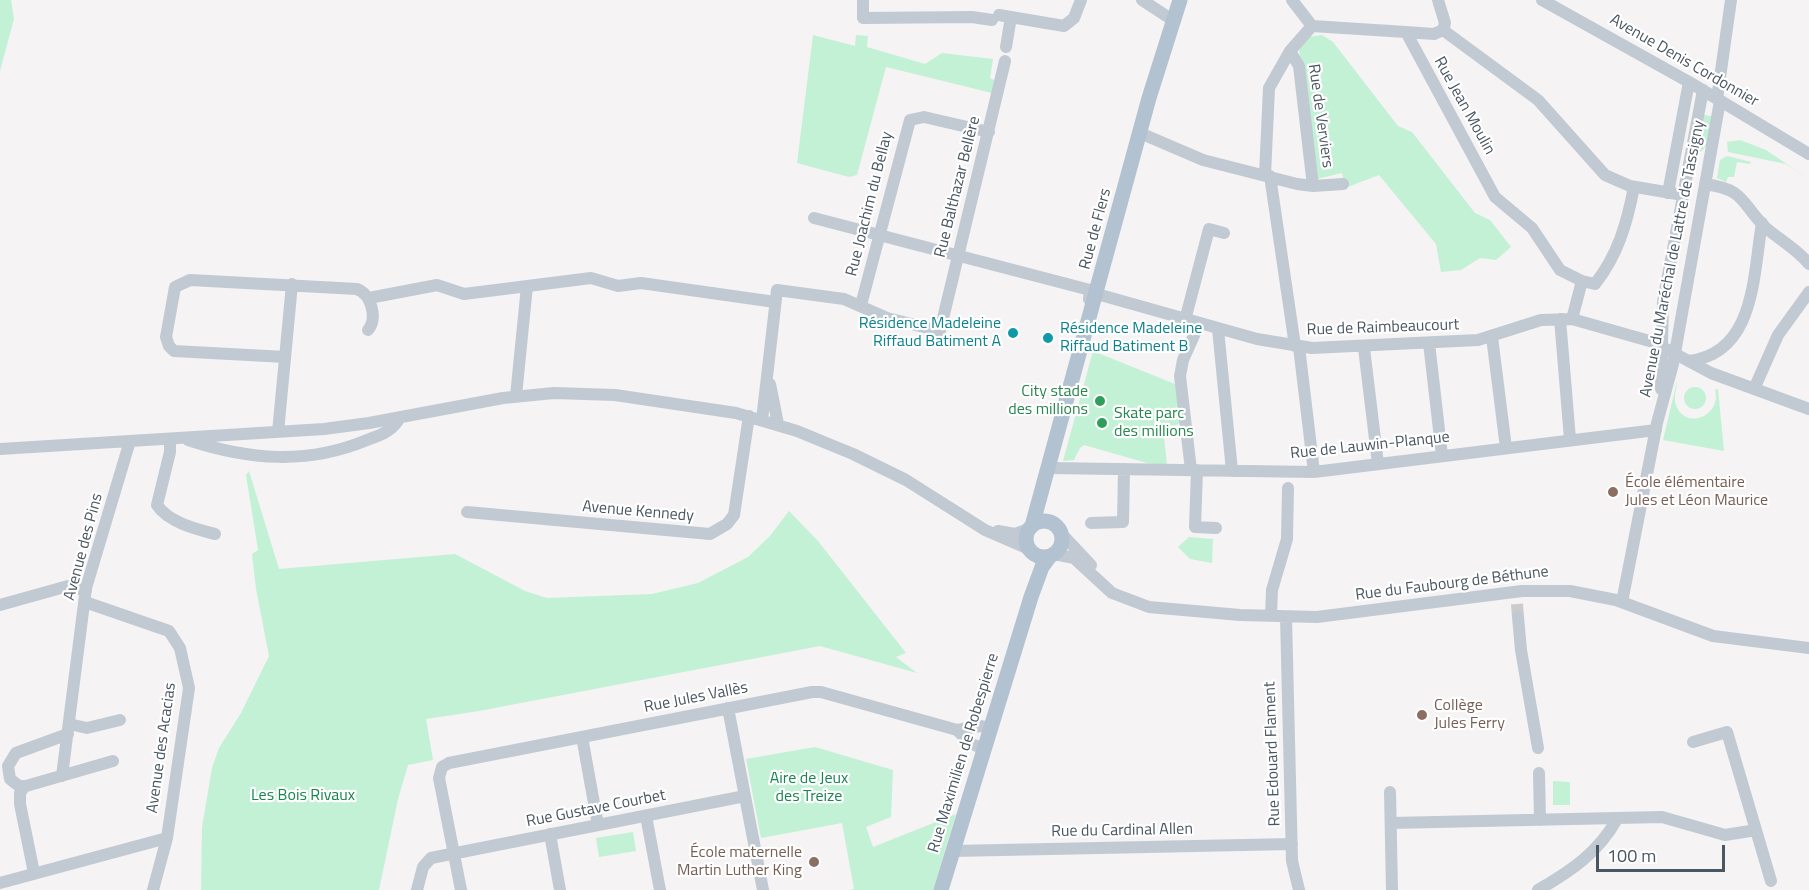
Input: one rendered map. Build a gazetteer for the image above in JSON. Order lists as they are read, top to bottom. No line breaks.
{"streets":{"main road":["Rue de Flers","Rue du Faubourg de Béthune","Rue Maximilien de Robespierre"],"street":["Avenue Denis Cordonnier","Rue Jean Moulin","Rue de Verviers","Rue Balthazar Bellère","Rue Joachim du Bellay","Avenue du Maréchal de Lattre de Tassigny","Rue de Raimbeaucourt","Rue de Lauwin-Planque","Avenue Kennedy","Avenue des Pins","Rue Jules Vallès","Avenue des Acacias","Rue Edouard Flament","Rue Gustave Courbet","Rue du Cardinal Allen"]},"crossings":[["Avenue Denis Cordonnier","Avenue du Maréchal de Lattre de Tassigny"],["Rue Balthazar Bellère","Rue Joachim du Bellay"],["Rue Balthazar Bellère","Rue de Raimbeaucourt"],["Rue Joachim du Bellay","Rue de Raimbeaucourt"],["Rue de Flers","Rue de Raimbeaucourt"],["Rue de Flers","Rue de Lauwin-Planque"],["Rue de Flers","Rue du Faubourg de Béthune"],["Rue de Flers","Rue Maximilien de Robespierre"],["Avenue du Maréchal de Lattre de Tassigny","Rue de Raimbeaucourt"],["Avenue du Maréchal de Lattre de Tassigny","Rue de Lauwin-Planque"],["Avenue du Maréchal de Lattre de Tassigny","Rue du Faubourg de Béthune"],["Avenue des Pins","Avenue des Acacias"],["Rue du Faubourg de Béthune","Rue Maximilien de Robespierre"],["Rue du Faubourg de Béthune","Rue Edouard Flament"],["Rue Jules Vallès","Rue Maximilien de Robespierre"],["Rue Jules Vallès","Rue Gustave Courbet"],["Rue Maximilien de Robespierre","Rue du Cardinal Allen"],["Rue Edouard Flament","Rue du Cardinal Allen"]],"parks":["Aire de Jeux des Treize","Les Bois Rivaux"],"places":["Résidence Madeleine Riffaud Batiment A","Résidence Madeleine Riffaud Batiment B","City stade des millions","Skate parc des millions","École élémentaire Jules et Léon Maurice","Collège Jules Ferry","École maternelle Martin Luther King"],"scale_bar":"100 m"}
